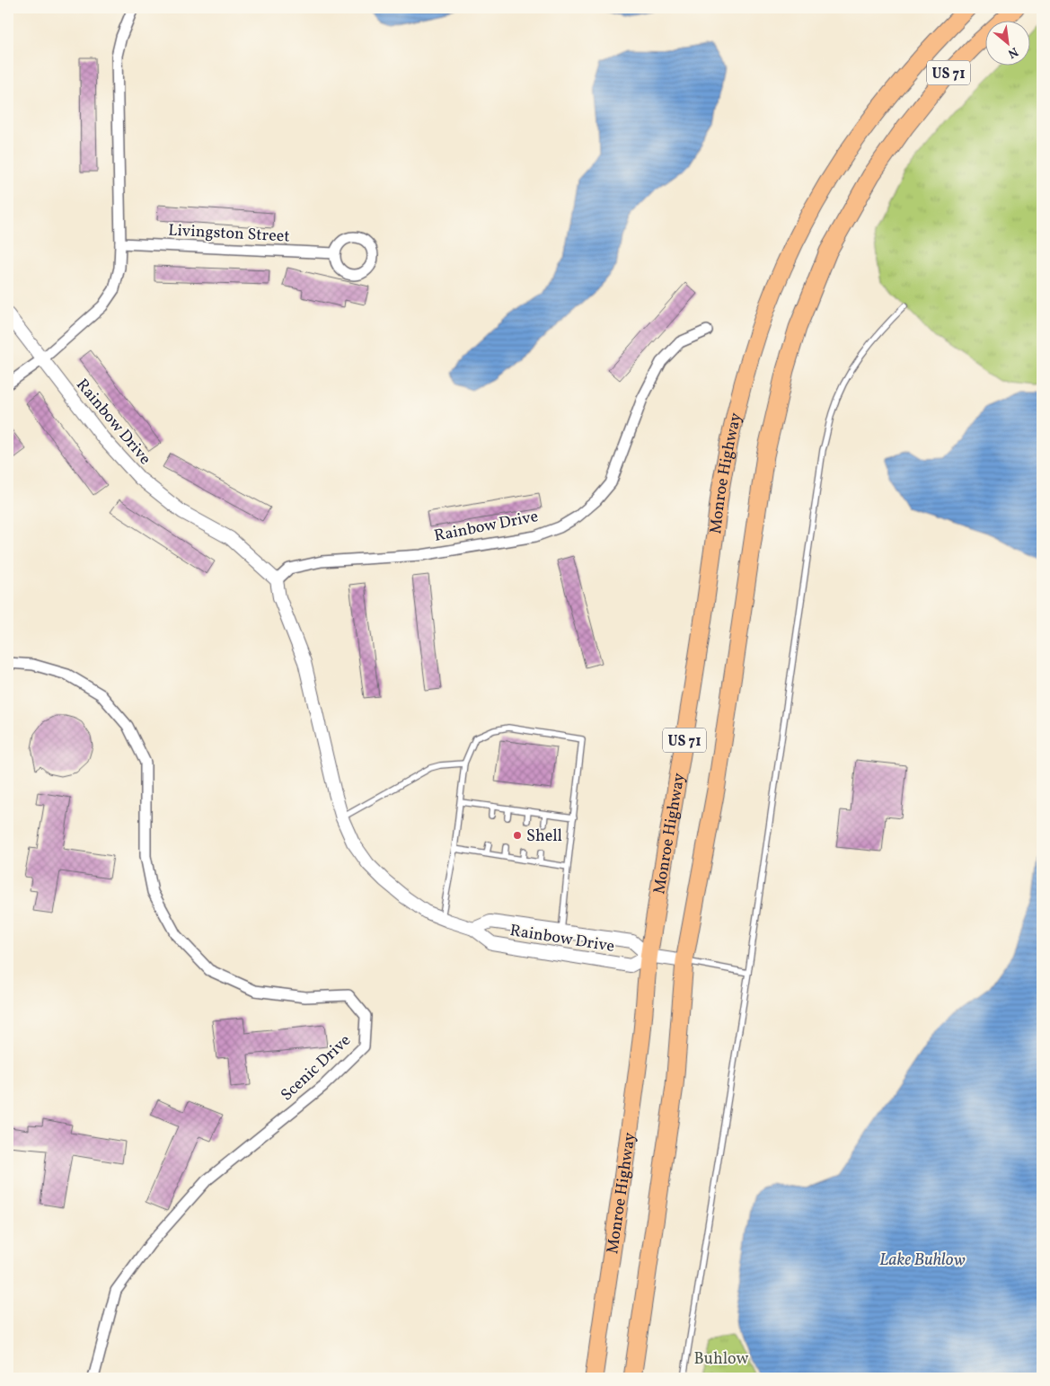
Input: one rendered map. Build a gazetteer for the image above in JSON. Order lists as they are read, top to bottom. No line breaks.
{"streets":{"highway":["US 71","Monroe Highway"],"street":["Livingston Street","Rainbow Drive","Scenic Drive"]},"crossings":[["Rainbow Drive","Monroe Highway"]],"water":["Lake Buhlow"],"parks":["Buhlow"],"places":["Shell"],"north":"bottom right"}
